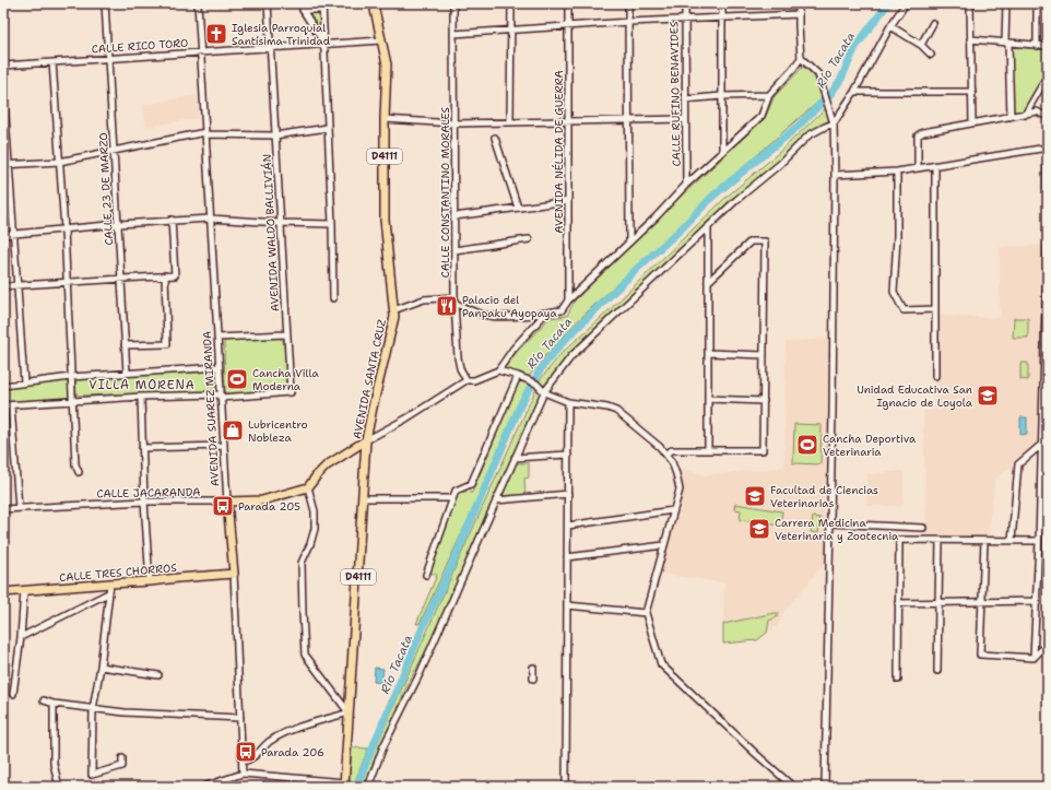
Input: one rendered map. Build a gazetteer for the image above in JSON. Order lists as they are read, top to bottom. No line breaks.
{"streets":{"main road":["D4111","AVENIDA SANTA CRUZ","AVENIDA SUAREZ MIRANDA","CALLE JACARANDA","CALLE TRES CHORROS"],"street":["CALLE RICO TORO","CALLE RUFINO BENAVIDES","AVENIDA NÉLIDA DE GUERRA","CALLE 23 DE MARZO","CALLE CONSTANTINO MORALES","AVENIDA WALDO BALLIVIÁN"]},"crossings":[["CALLE RICO TORO","CALLE 23 DE MARZO"],["CALLE RICO TORO","AVENIDA WALDO BALLIVIÁN"],["CALLE RICO TORO","AVENIDA SANTA CRUZ"],["CALLE RICO TORO","AVENIDA SUAREZ MIRANDA"],["AVENIDA WALDO BALLIVIÁN","AVENIDA SUAREZ MIRANDA"],["AVENIDA SUAREZ MIRANDA","CALLE JACARANDA"],["AVENIDA SUAREZ MIRANDA","CALLE TRES CHORROS"]],"districts":["VILLA MORENA"],"water":["Río Tacata"],"places":{"church":["Iglesia Parroquial Santísima Trinidad"],"restaurant":["Palacio del Panpaku Ayopaya"],"sports":["Cancha Villa Moderna","Cancha Deportiva Veterinaria"],"school or university":["Unidad Educativa San Ignacio de Loyola","Facultad de Ciencias Veterinarias","Carrera Medicina Veterinaria y Zootecnia"],"shop":["Lubricentro Nobleza"],"bus stop":["Parada 205","Parada 206"]}}
